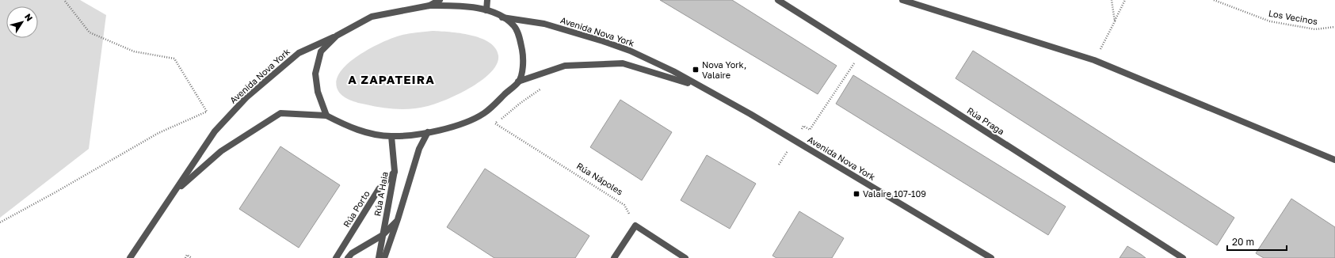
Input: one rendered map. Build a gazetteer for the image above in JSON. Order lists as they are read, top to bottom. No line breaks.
{"streets":{"street":["Avenida Nova York","Rúa Praga","Rúa A Haia","Rúa Porto"],"path":["Los Vecinos","Rúa Nápoles"]},"crossings":[["Rúa A Haia","Rúa Porto"]],"districts":["A ZAPATEIRA"],"places":{"transit":["Nova York, Valaire","Valaire 107-109"]},"scale_bar":"20 m","north":"top right"}
